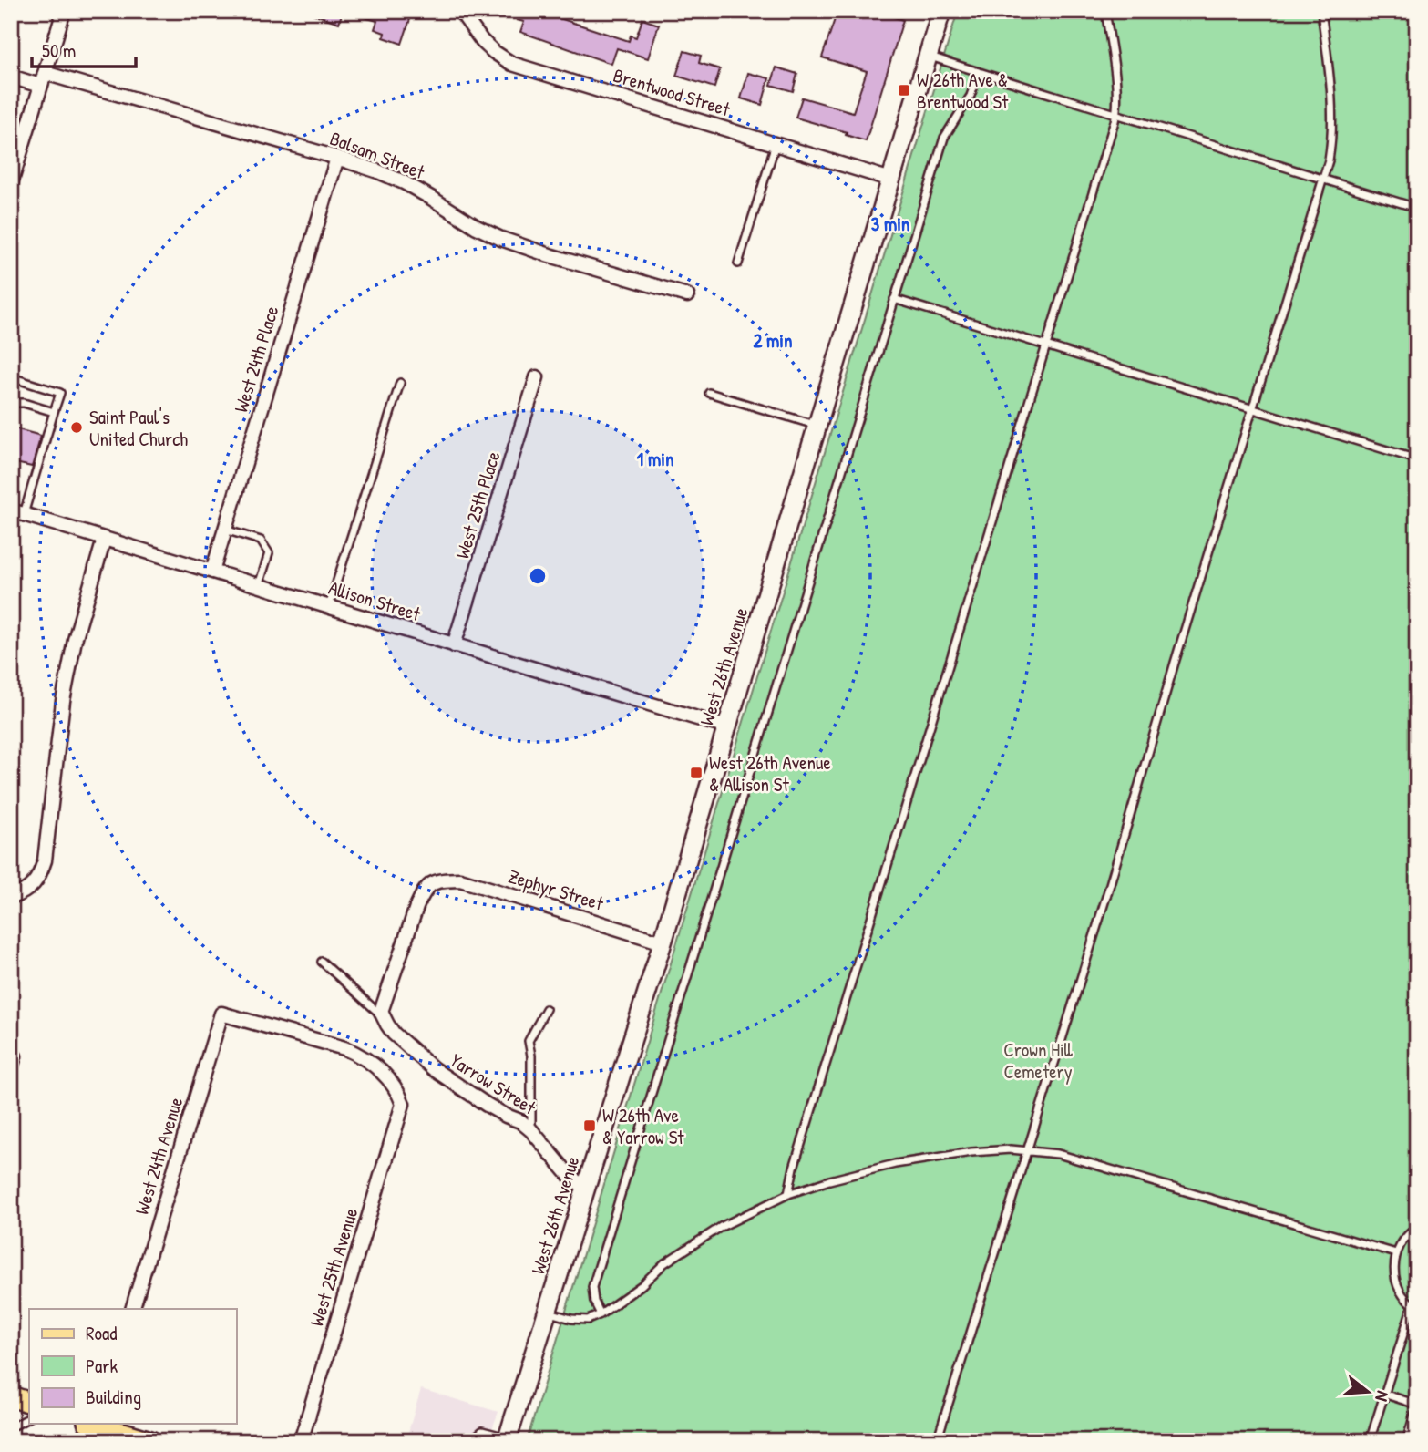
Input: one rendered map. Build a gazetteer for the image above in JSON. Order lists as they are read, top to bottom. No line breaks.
{"streets":{"street":["Brentwood Street","Balsam Street","West 24th Place","West 25th Place","Allison Street","West 26th Avenue","Zephyr Street","Yarrow Street","West 24th Avenue","West 25th Avenue"]},"crossings":[["Brentwood Street","West 26th Avenue"],["Balsam Street","West 24th Place"],["West 24th Place","Allison Street"],["West 25th Place","Allison Street"],["Allison Street","West 26th Avenue"],["West 26th Avenue","Zephyr Street"],["West 26th Avenue","Yarrow Street"],["Zephyr Street","Yarrow Street"],["West 24th Avenue","West 25th Avenue"]],"parks":["Crown Hill Cemetery"],"places":{"transit":["W 26th Ave & Brentwood St","West 26th Avenue & Allison St","W 26th Ave & Yarrow St"],"other":["Saint Paul's United Church"]},"legend":["Road","Park","Building"],"scale_bar":"50 m","north":"right","rings":["3 min","2 min","1 min"]}
